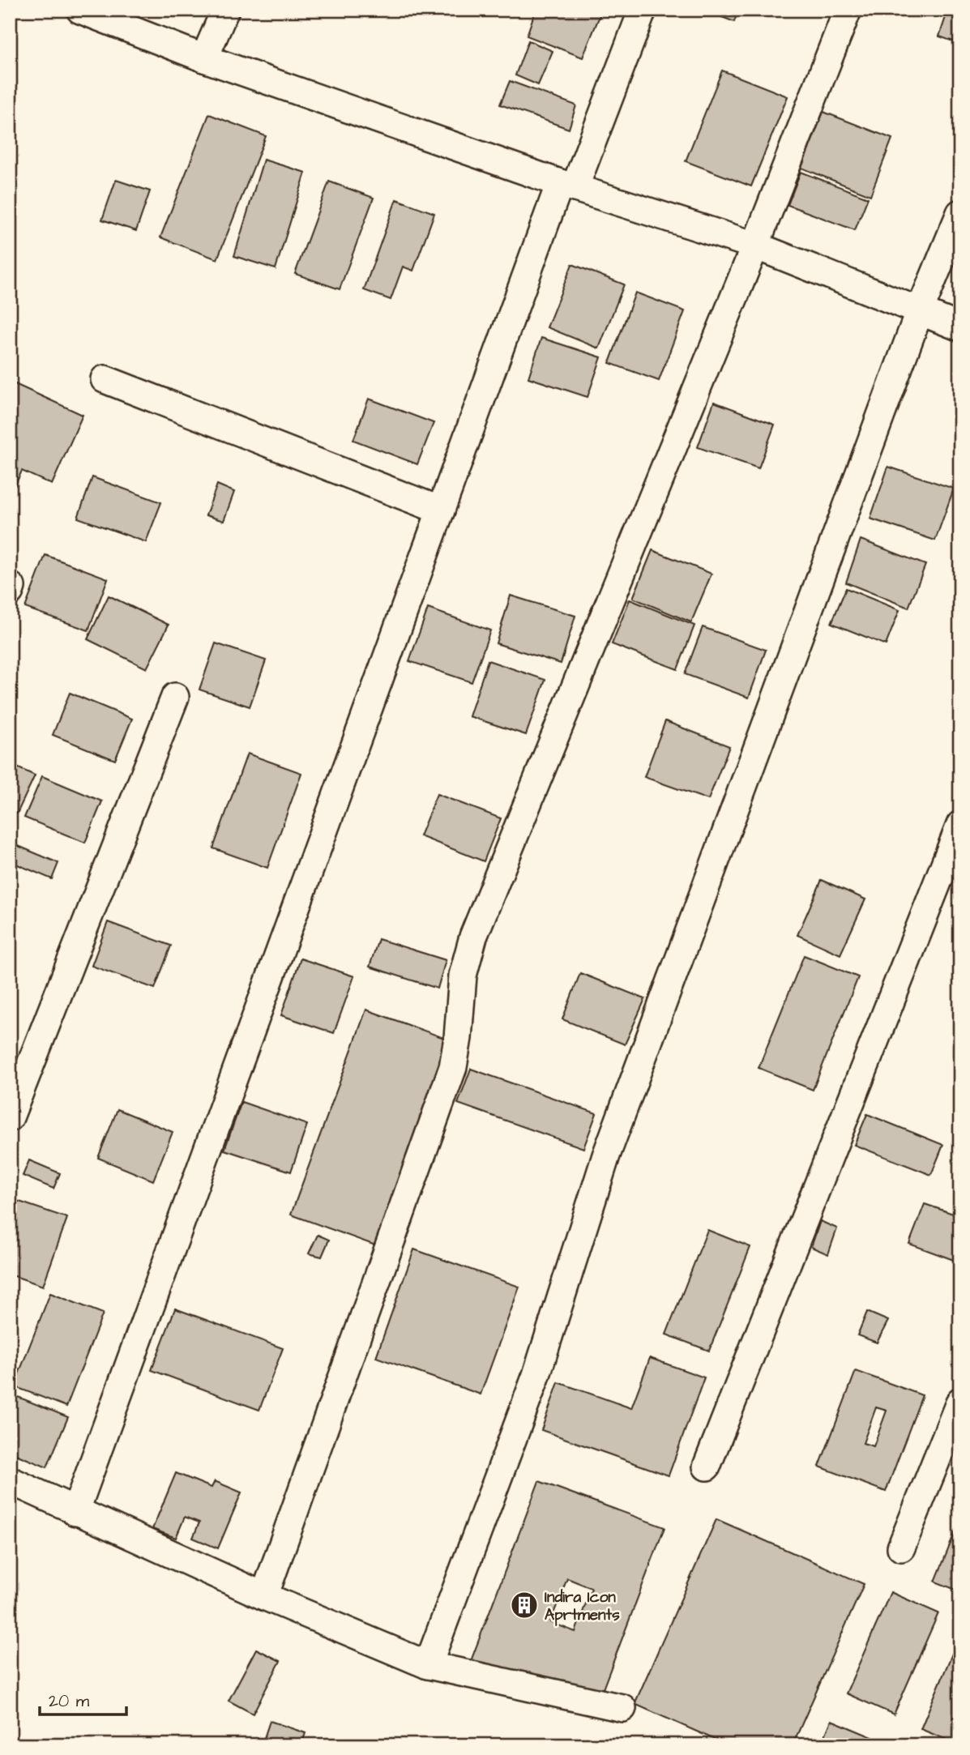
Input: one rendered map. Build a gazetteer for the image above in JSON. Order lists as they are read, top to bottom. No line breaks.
{"places":{"building":["Indira Icon Aprtments"]},"scale_bar":"20 m"}
